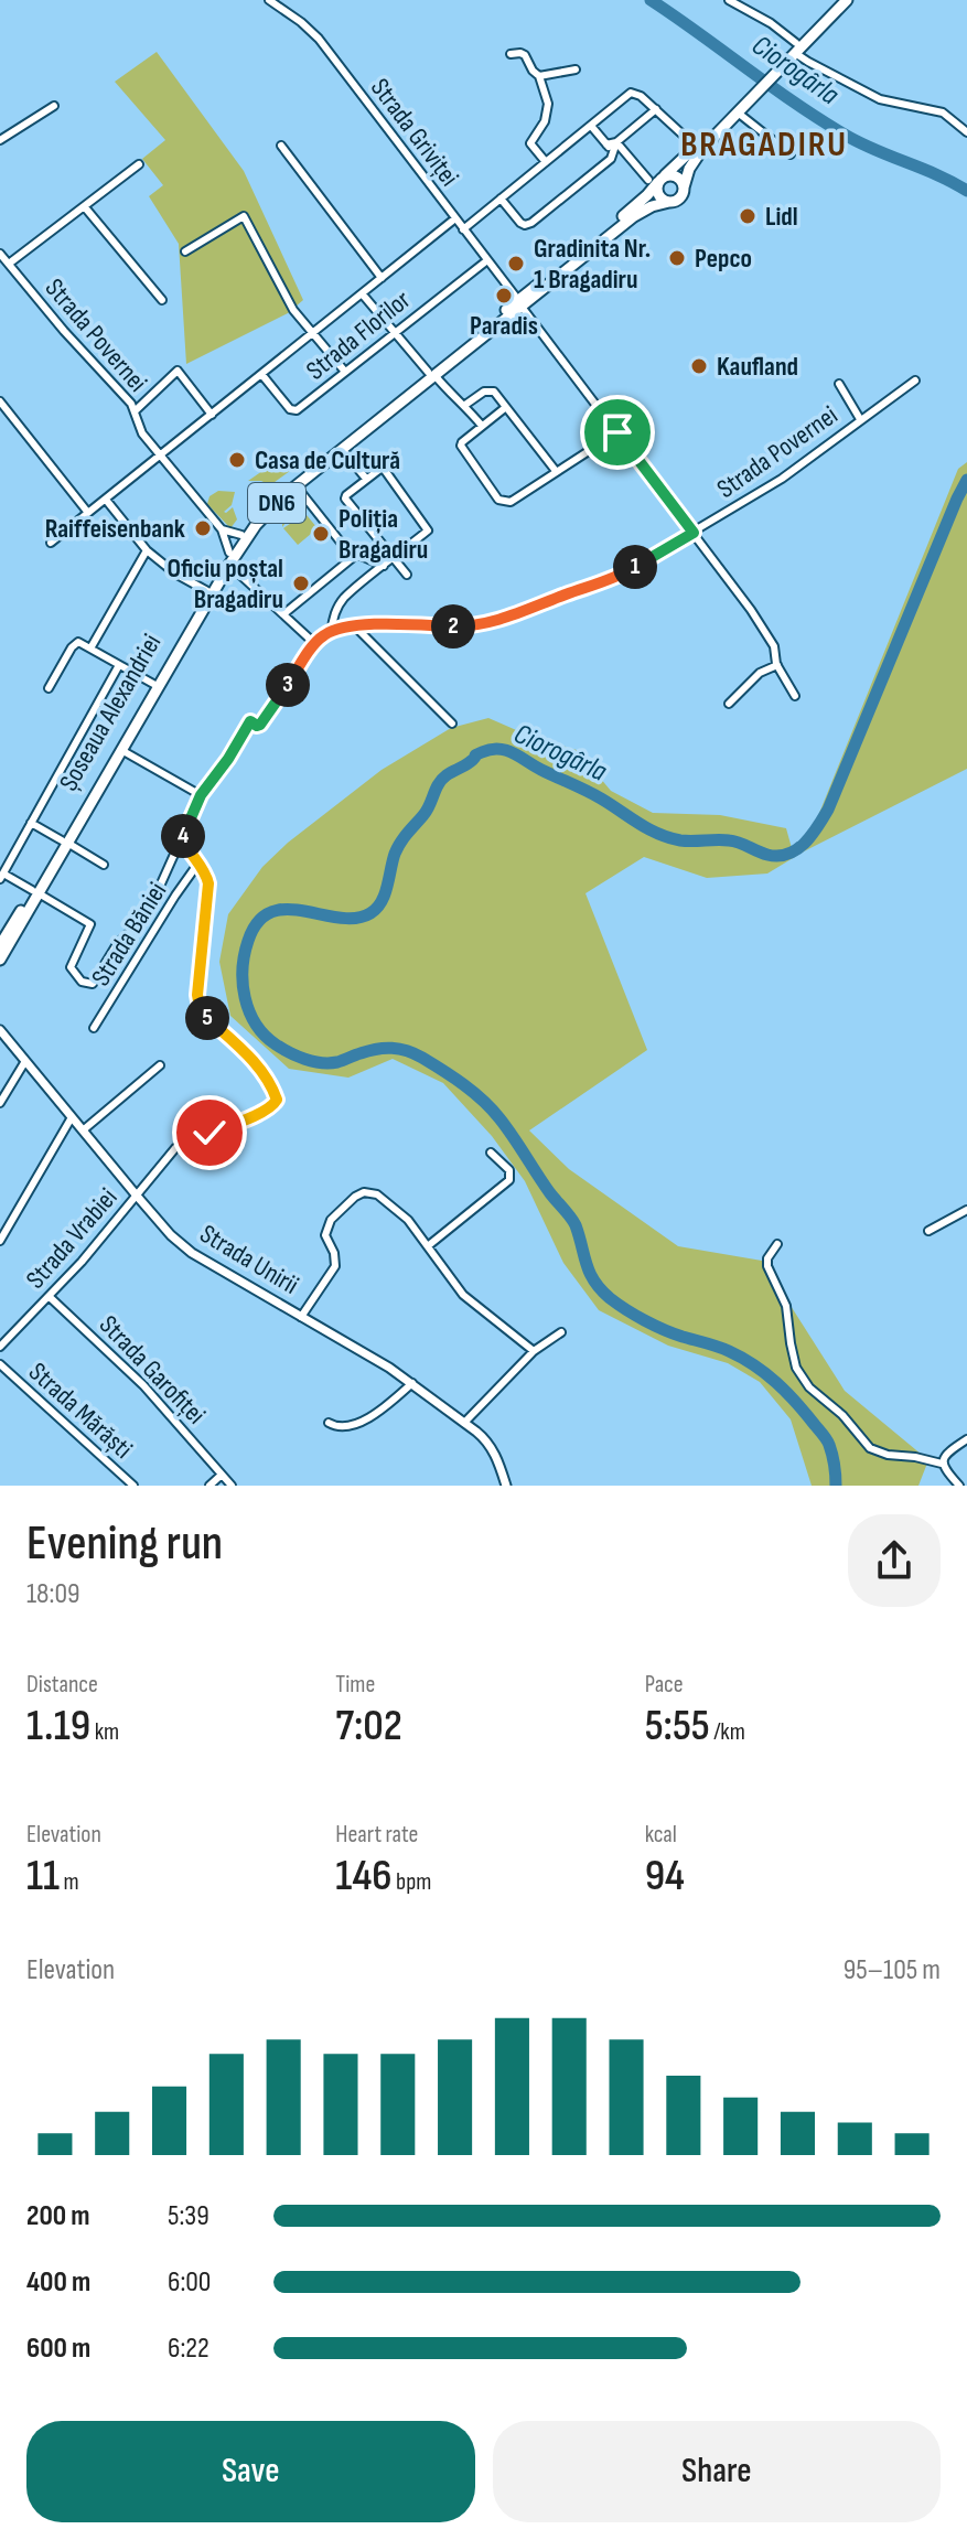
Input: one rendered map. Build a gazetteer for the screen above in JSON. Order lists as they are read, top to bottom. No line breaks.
{"streets":{"highway":["DN6","Șoseaua Alexandriei"],"main road":["Strada Unirii"],"street":["Strada Griviței","Strada Povernei","Strada Florilor","Strada Băniei","Strada Vrabiei","Strada Garofiței","Strada Mărăști"]},"crossings":[["Strada Griviței","Strada Povernei"],["Strada Griviței","Strada Florilor"],["Strada Griviței","Șoseaua Alexandriei"],["Strada Povernei","Strada Florilor"],["Strada Băniei","Strada Vrabiei"],["Strada Vrabiei","Strada Unirii"],["Strada Vrabiei","Strada Garofiței"]],"districts":["BRAGADIRU"],"water":["Ciorogârla"],"places":["Lidl","Pepco","Gradinita Nr. 1 Bragadiru","Paradis","Kaufland","Casa de Cultură","Raiffeisenbank","Poliția Bragadiru","Oficiu poștal Bragadiru"],"page":{"pins":["1","2","3","4","5"],"heading":["Evening run","18:09"],"stats":[["Distance","1.19 km"],["Time","7:02"],["Pace","5:55 /km"],["Elevation","11 m"],["Heart rate","146 bpm"],["kcal","94"]],"chart":["Elevation","95–105 m"],"list":[{"name":"200 m","note":"5:39"},{"name":"400 m","note":"6:00"},{"name":"600 m","note":"6:22"}],"buttons":["Save","Share"]}}
